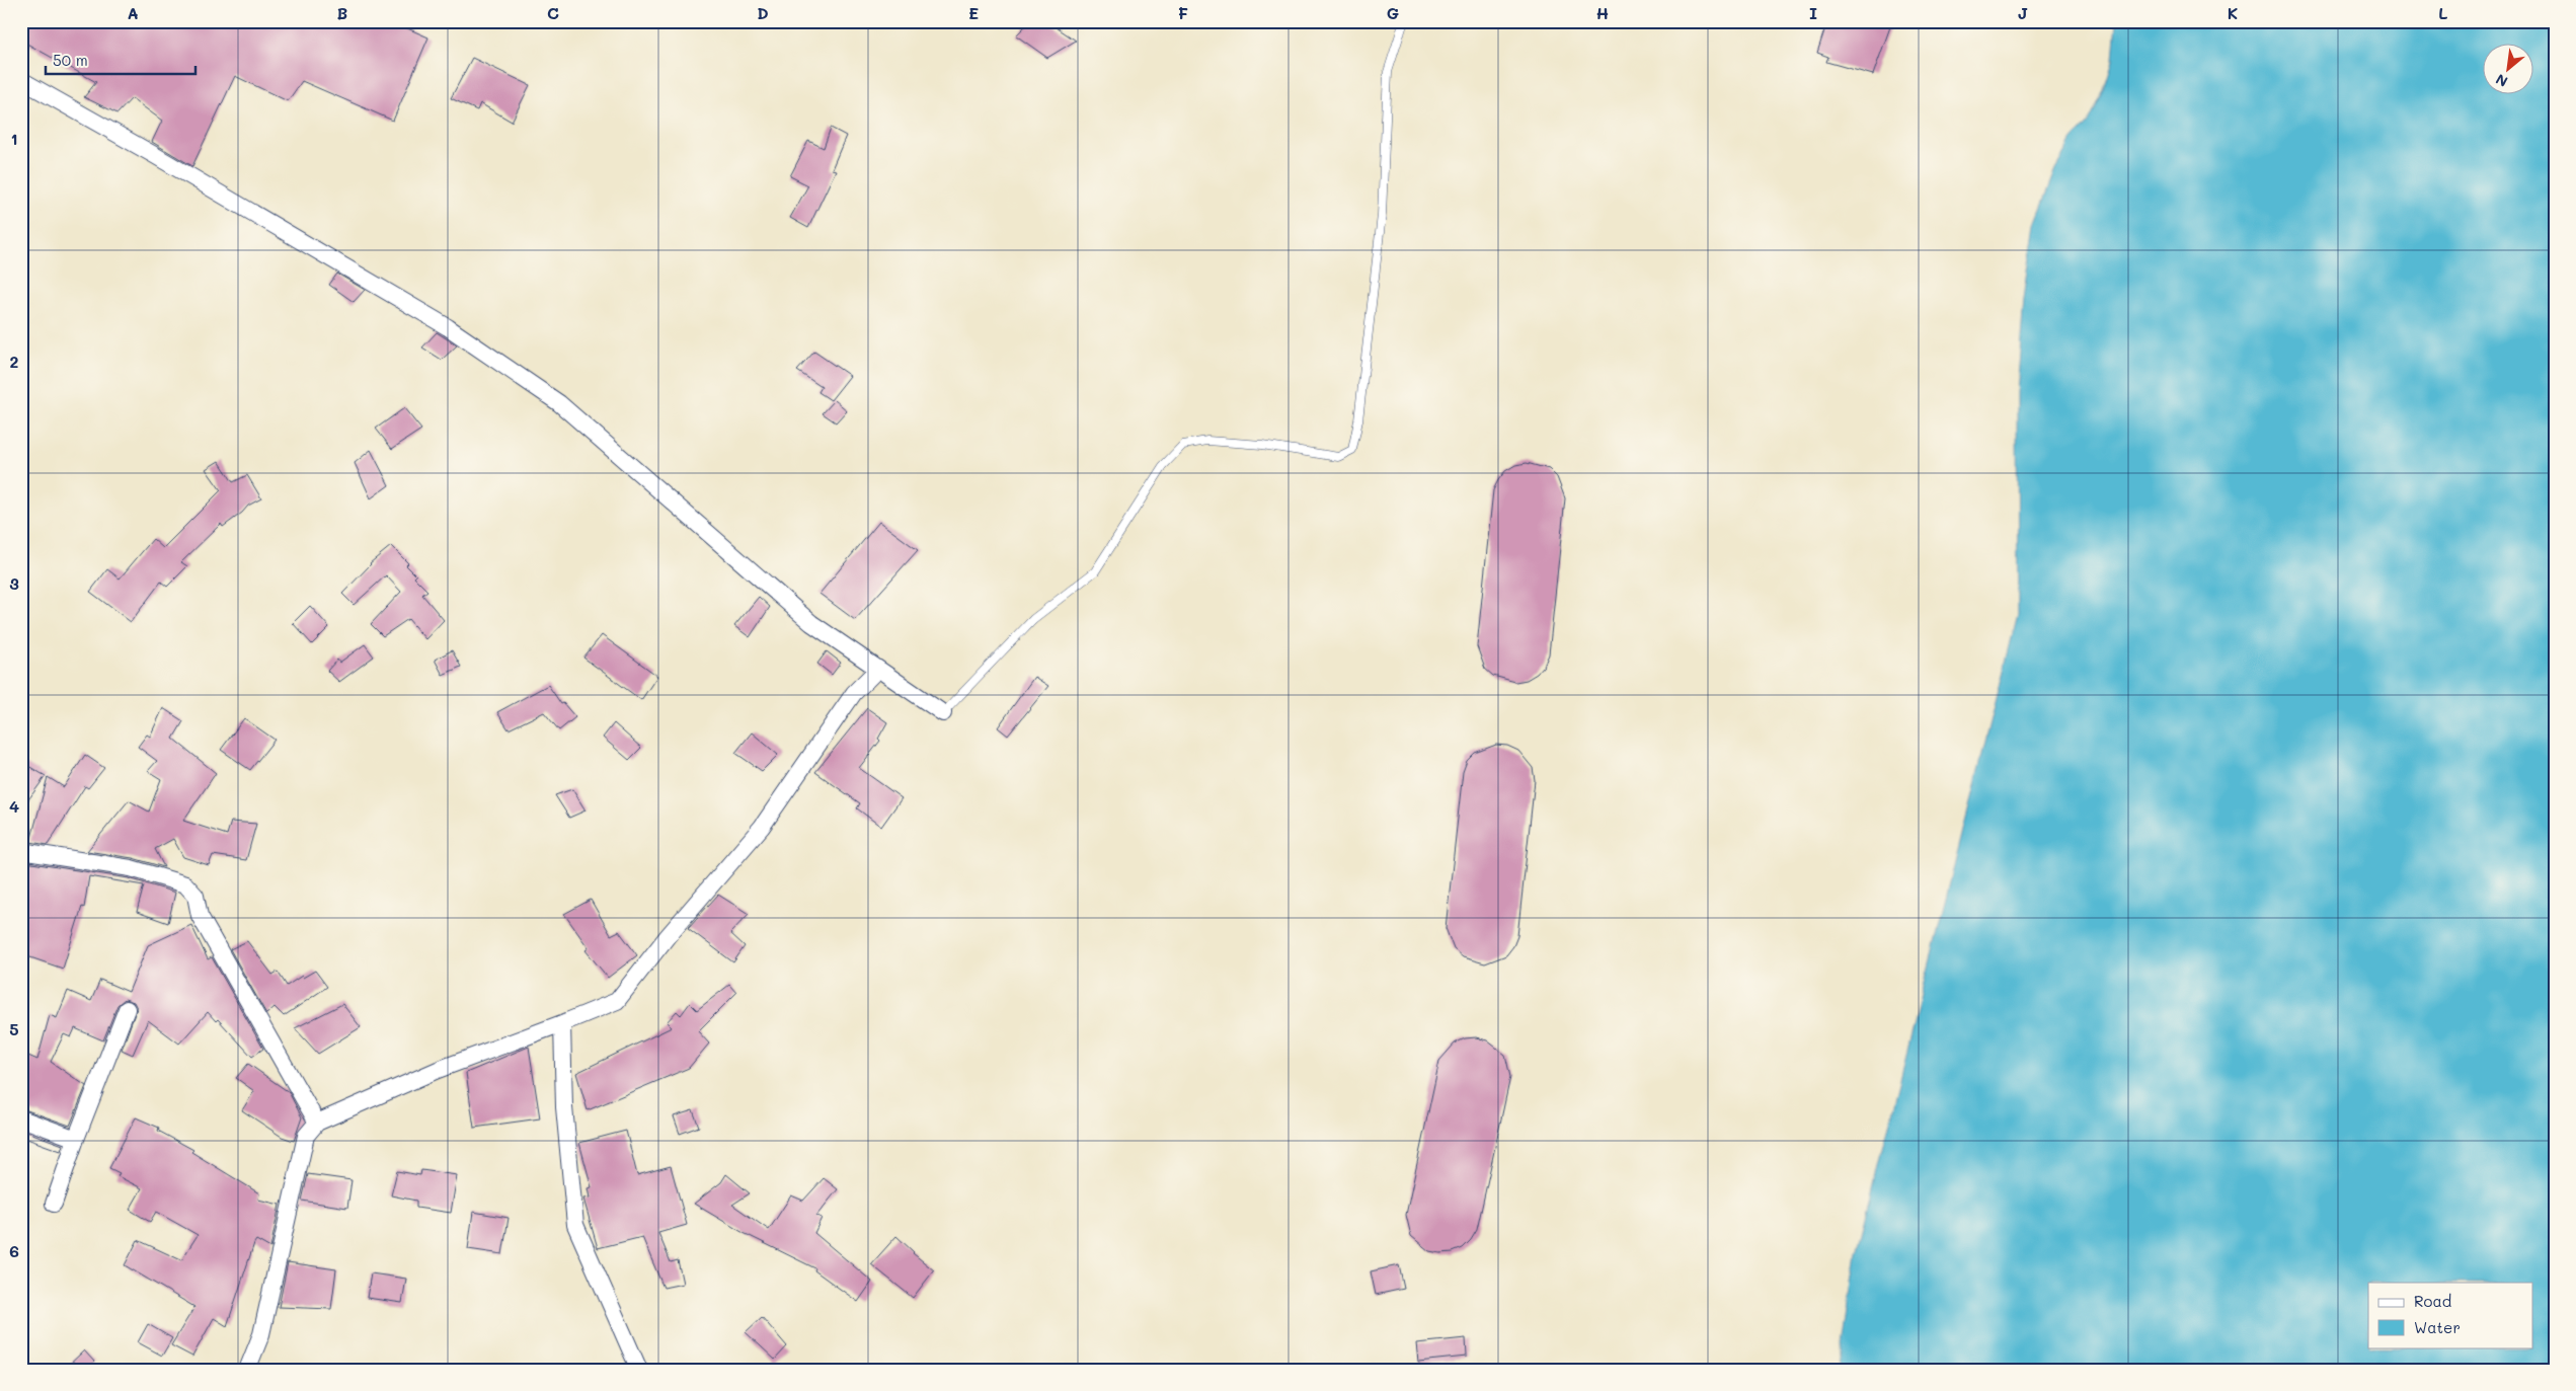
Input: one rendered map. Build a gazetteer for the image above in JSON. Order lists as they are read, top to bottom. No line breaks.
{"legend":["Road","Water"],"scale_bar":"50 m","north":"bottom left","grid":{"columns":["A","B","C","D","E","F","G","H","I","J","K","L"],"rows":["1","2","3","4","5","6"]}}
